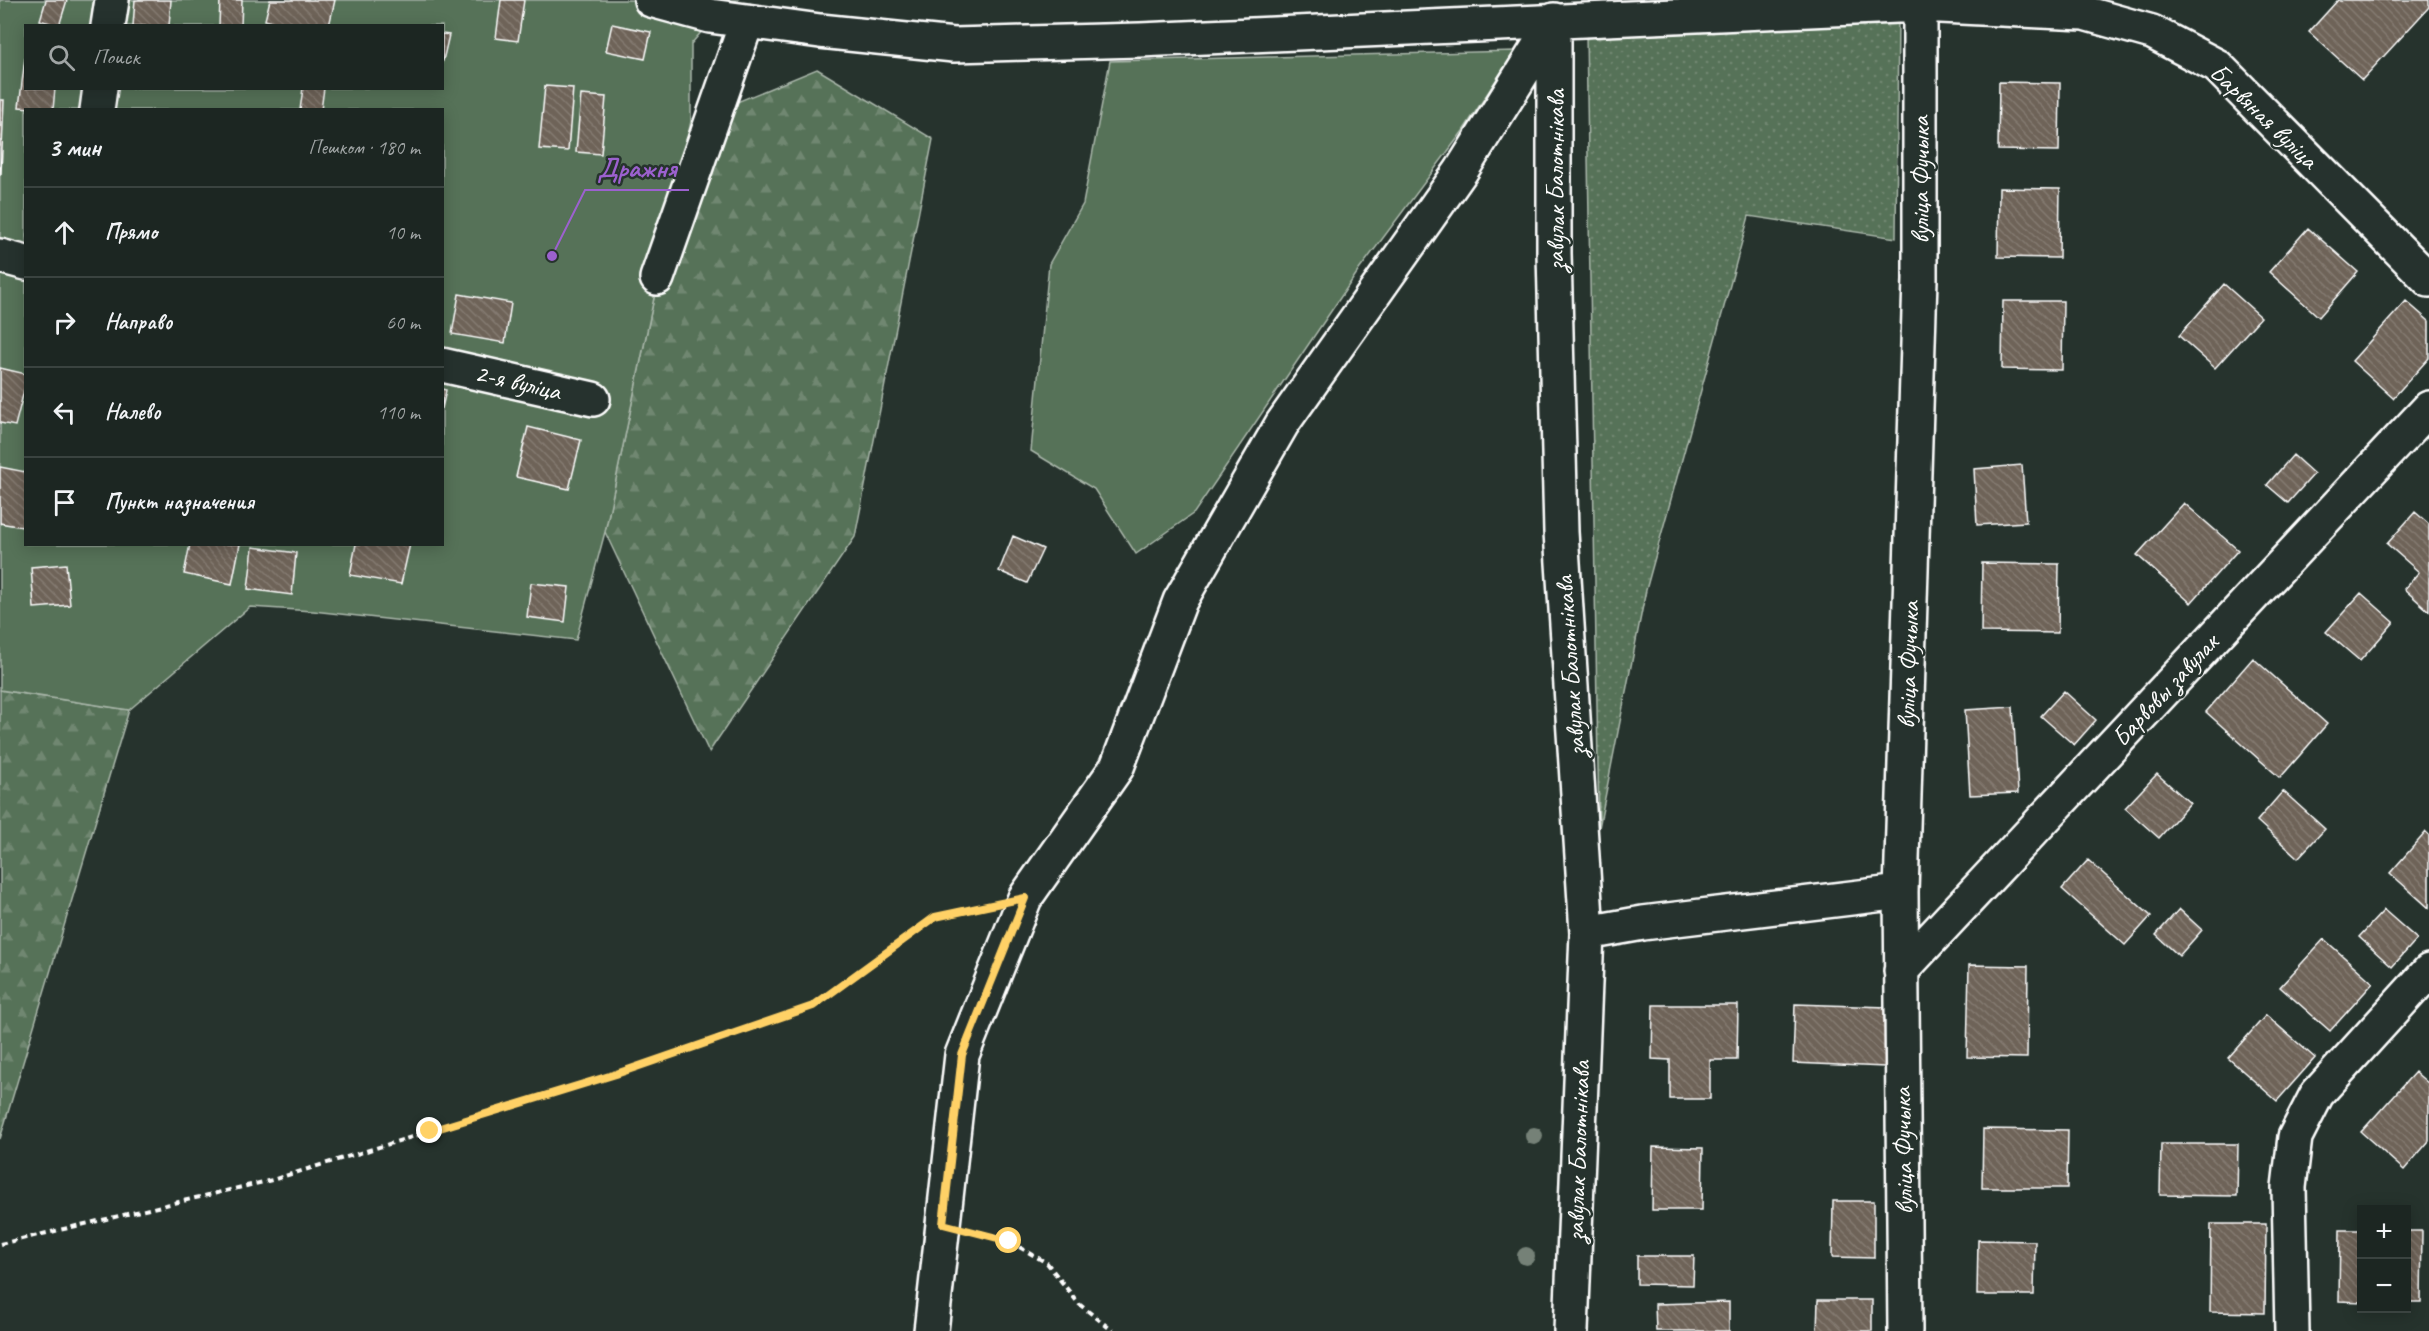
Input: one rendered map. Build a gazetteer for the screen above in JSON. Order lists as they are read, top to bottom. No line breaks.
{"streets":{"street":["Барвяная вуліца","завулак Балотнікава","вуліца Фучыка","2-я вуліца","Барвовы завулак"]},"crossings":[["Барвяная вуліца","завулак Балотнікава"],["Барвяная вуліца","вуліца Фучыка"],["вуліца Фучыка","Барвовы завулак"]],"places":["Дражня"],"page":{"search":"Поиск","heading":["3 мин","Пешком · 180 m"],"list":[["Прямо","10 m"],["Направо","60 m"],["Налево","110 m"],"Пункт назначения"],"map_buttons":["+","−"]}}
